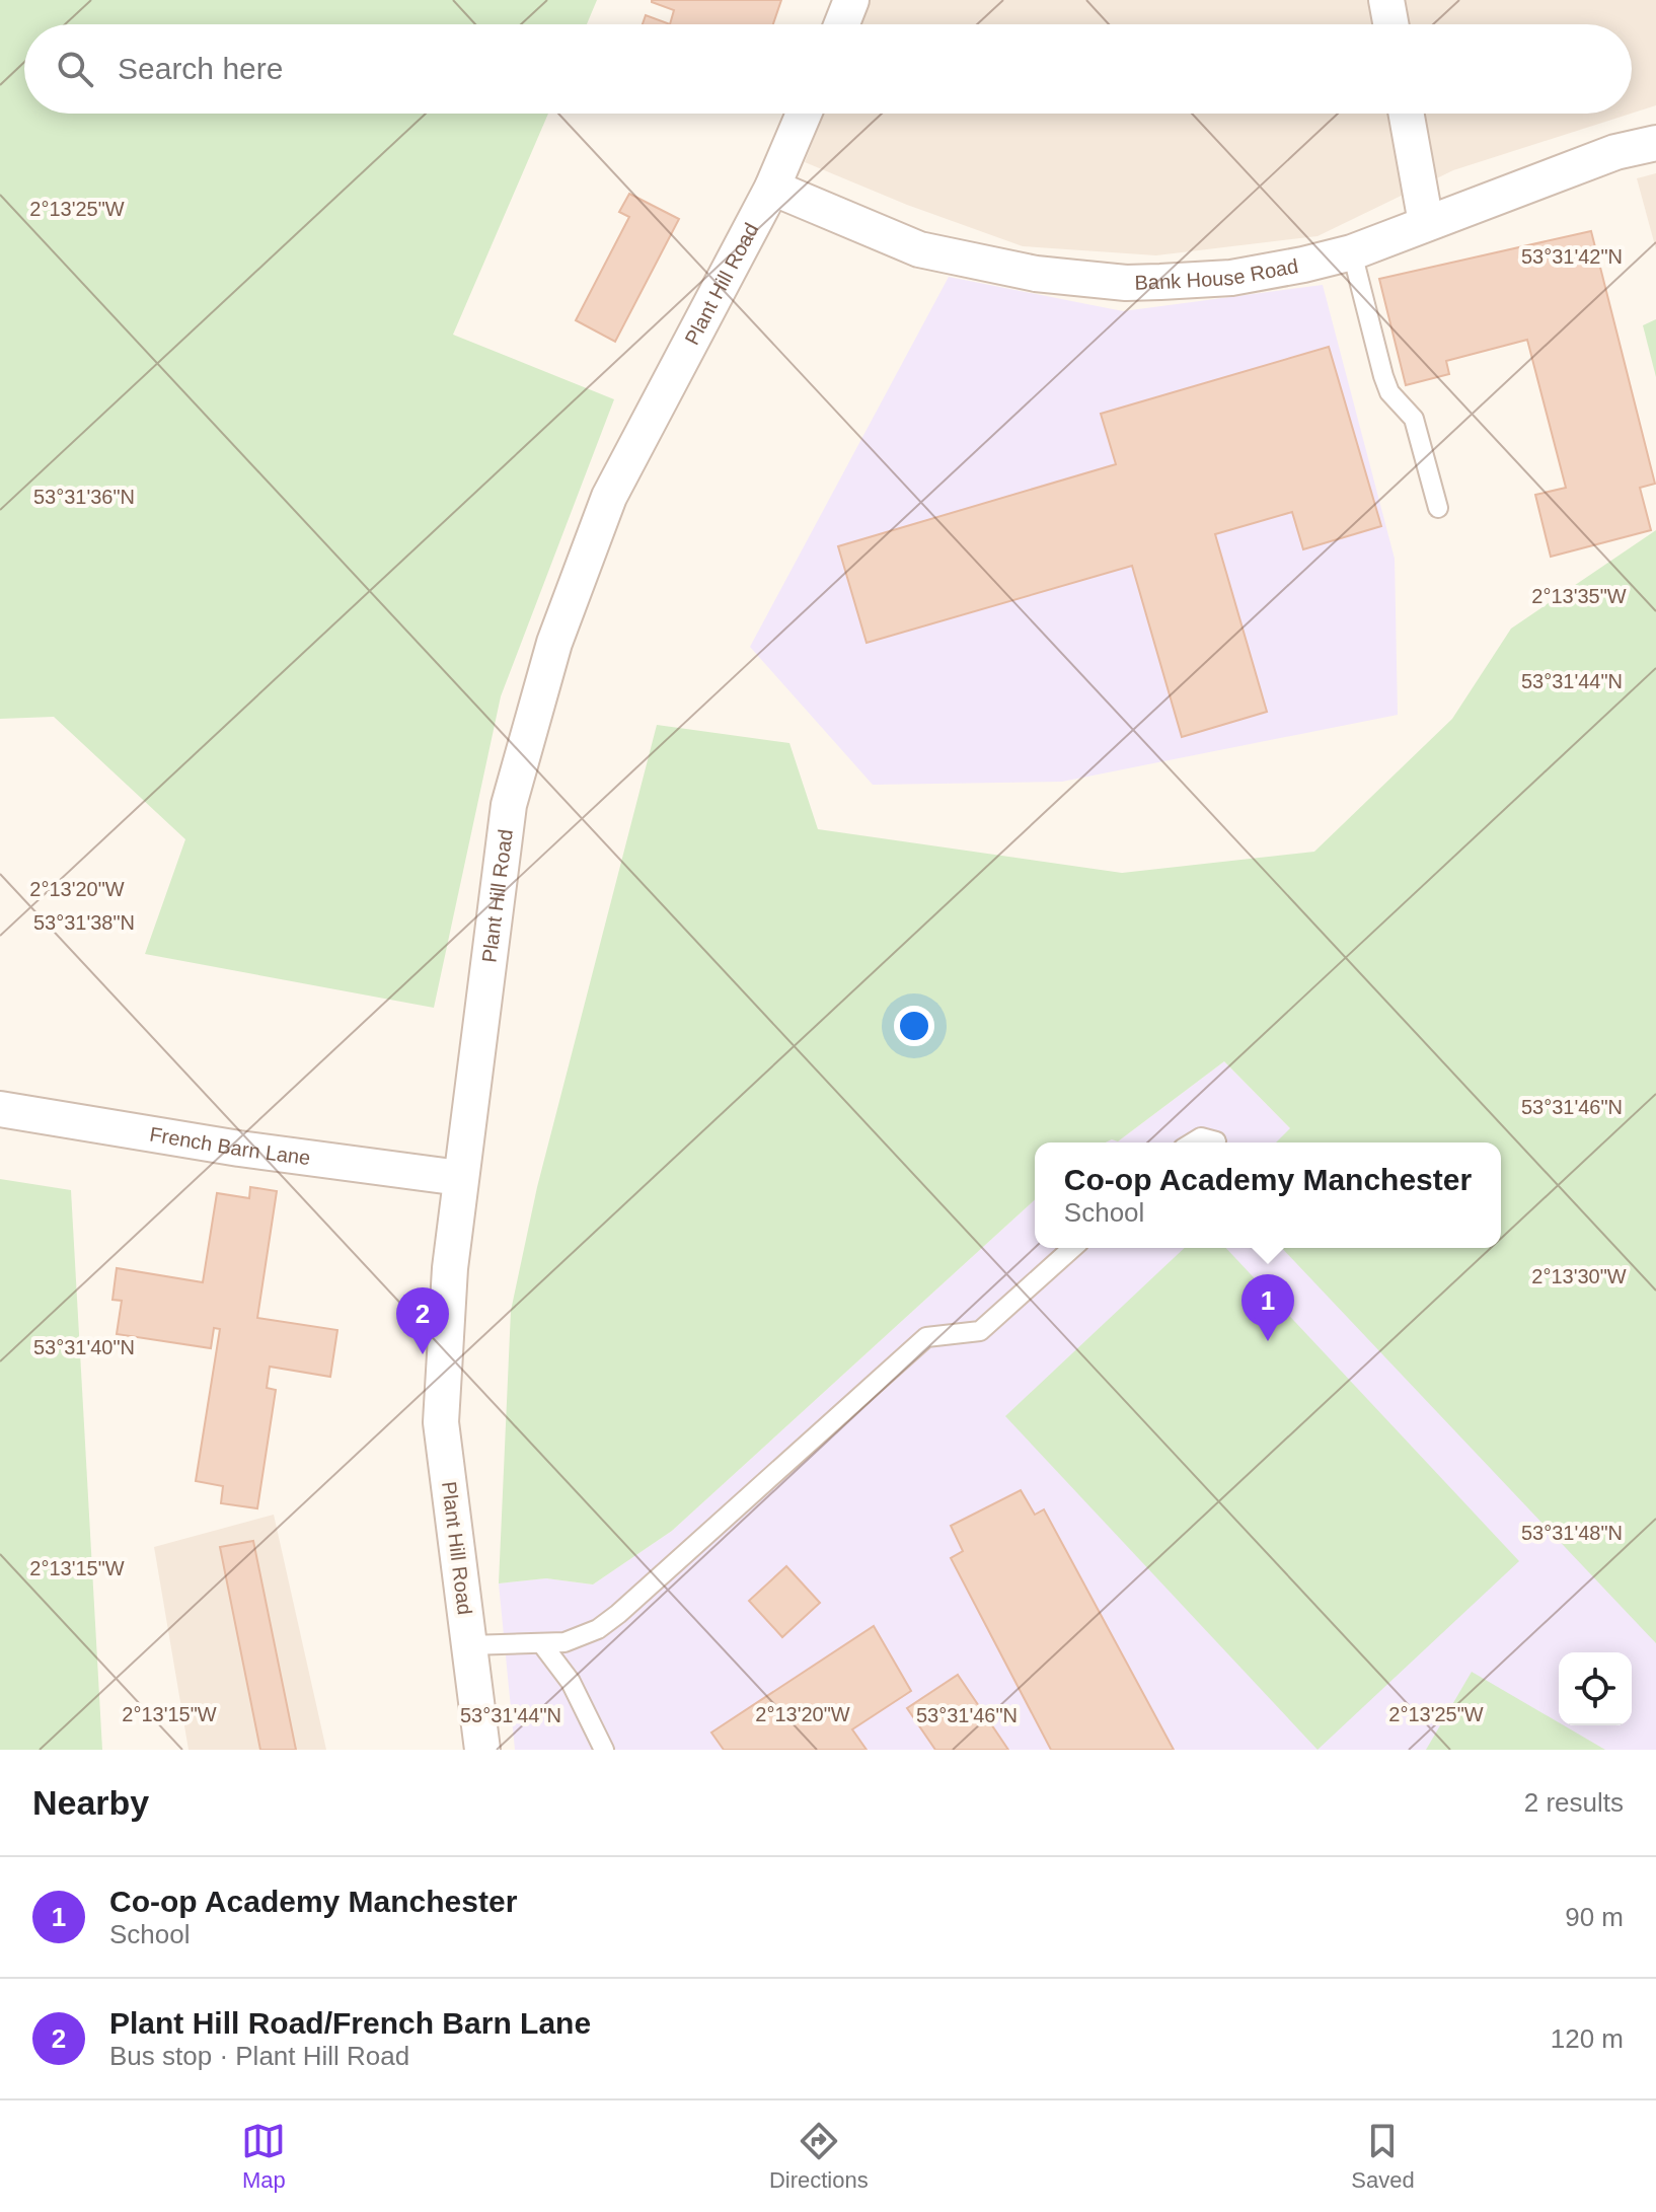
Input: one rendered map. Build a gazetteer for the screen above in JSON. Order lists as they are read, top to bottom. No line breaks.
{"streets":{"street":["Bank House Road","Plant Hill Road","French Barn Lane"]},"crossings":[["Bank House Road","Plant Hill Road"],["Plant Hill Road","French Barn Lane"]],"page":{"search":"Search here","popup":["Co-op Academy Manchester","School"],"pins":["1","2"],"heading":["Nearby","2 results"],"list":[{"mark":"1","name":"Co-op Academy Manchester","note":"School","value":"90 m"},{"mark":"2","name":"Plant Hill Road/French Barn Lane","note":"Bus stop · Plant Hill Road","value":"120 m"}],"nav":["Map","Directions","Saved"]},"coordinates":["2°13'25\"W","53°31'42\"N","53°31'36\"N","2°13'35\"W","53°31'44\"N","2°13'20\"W","53°31'38\"N","53°31'46\"N","2°13'30\"W","53°31'40\"N","53°31'48\"N","2°13'15\"W"]}
